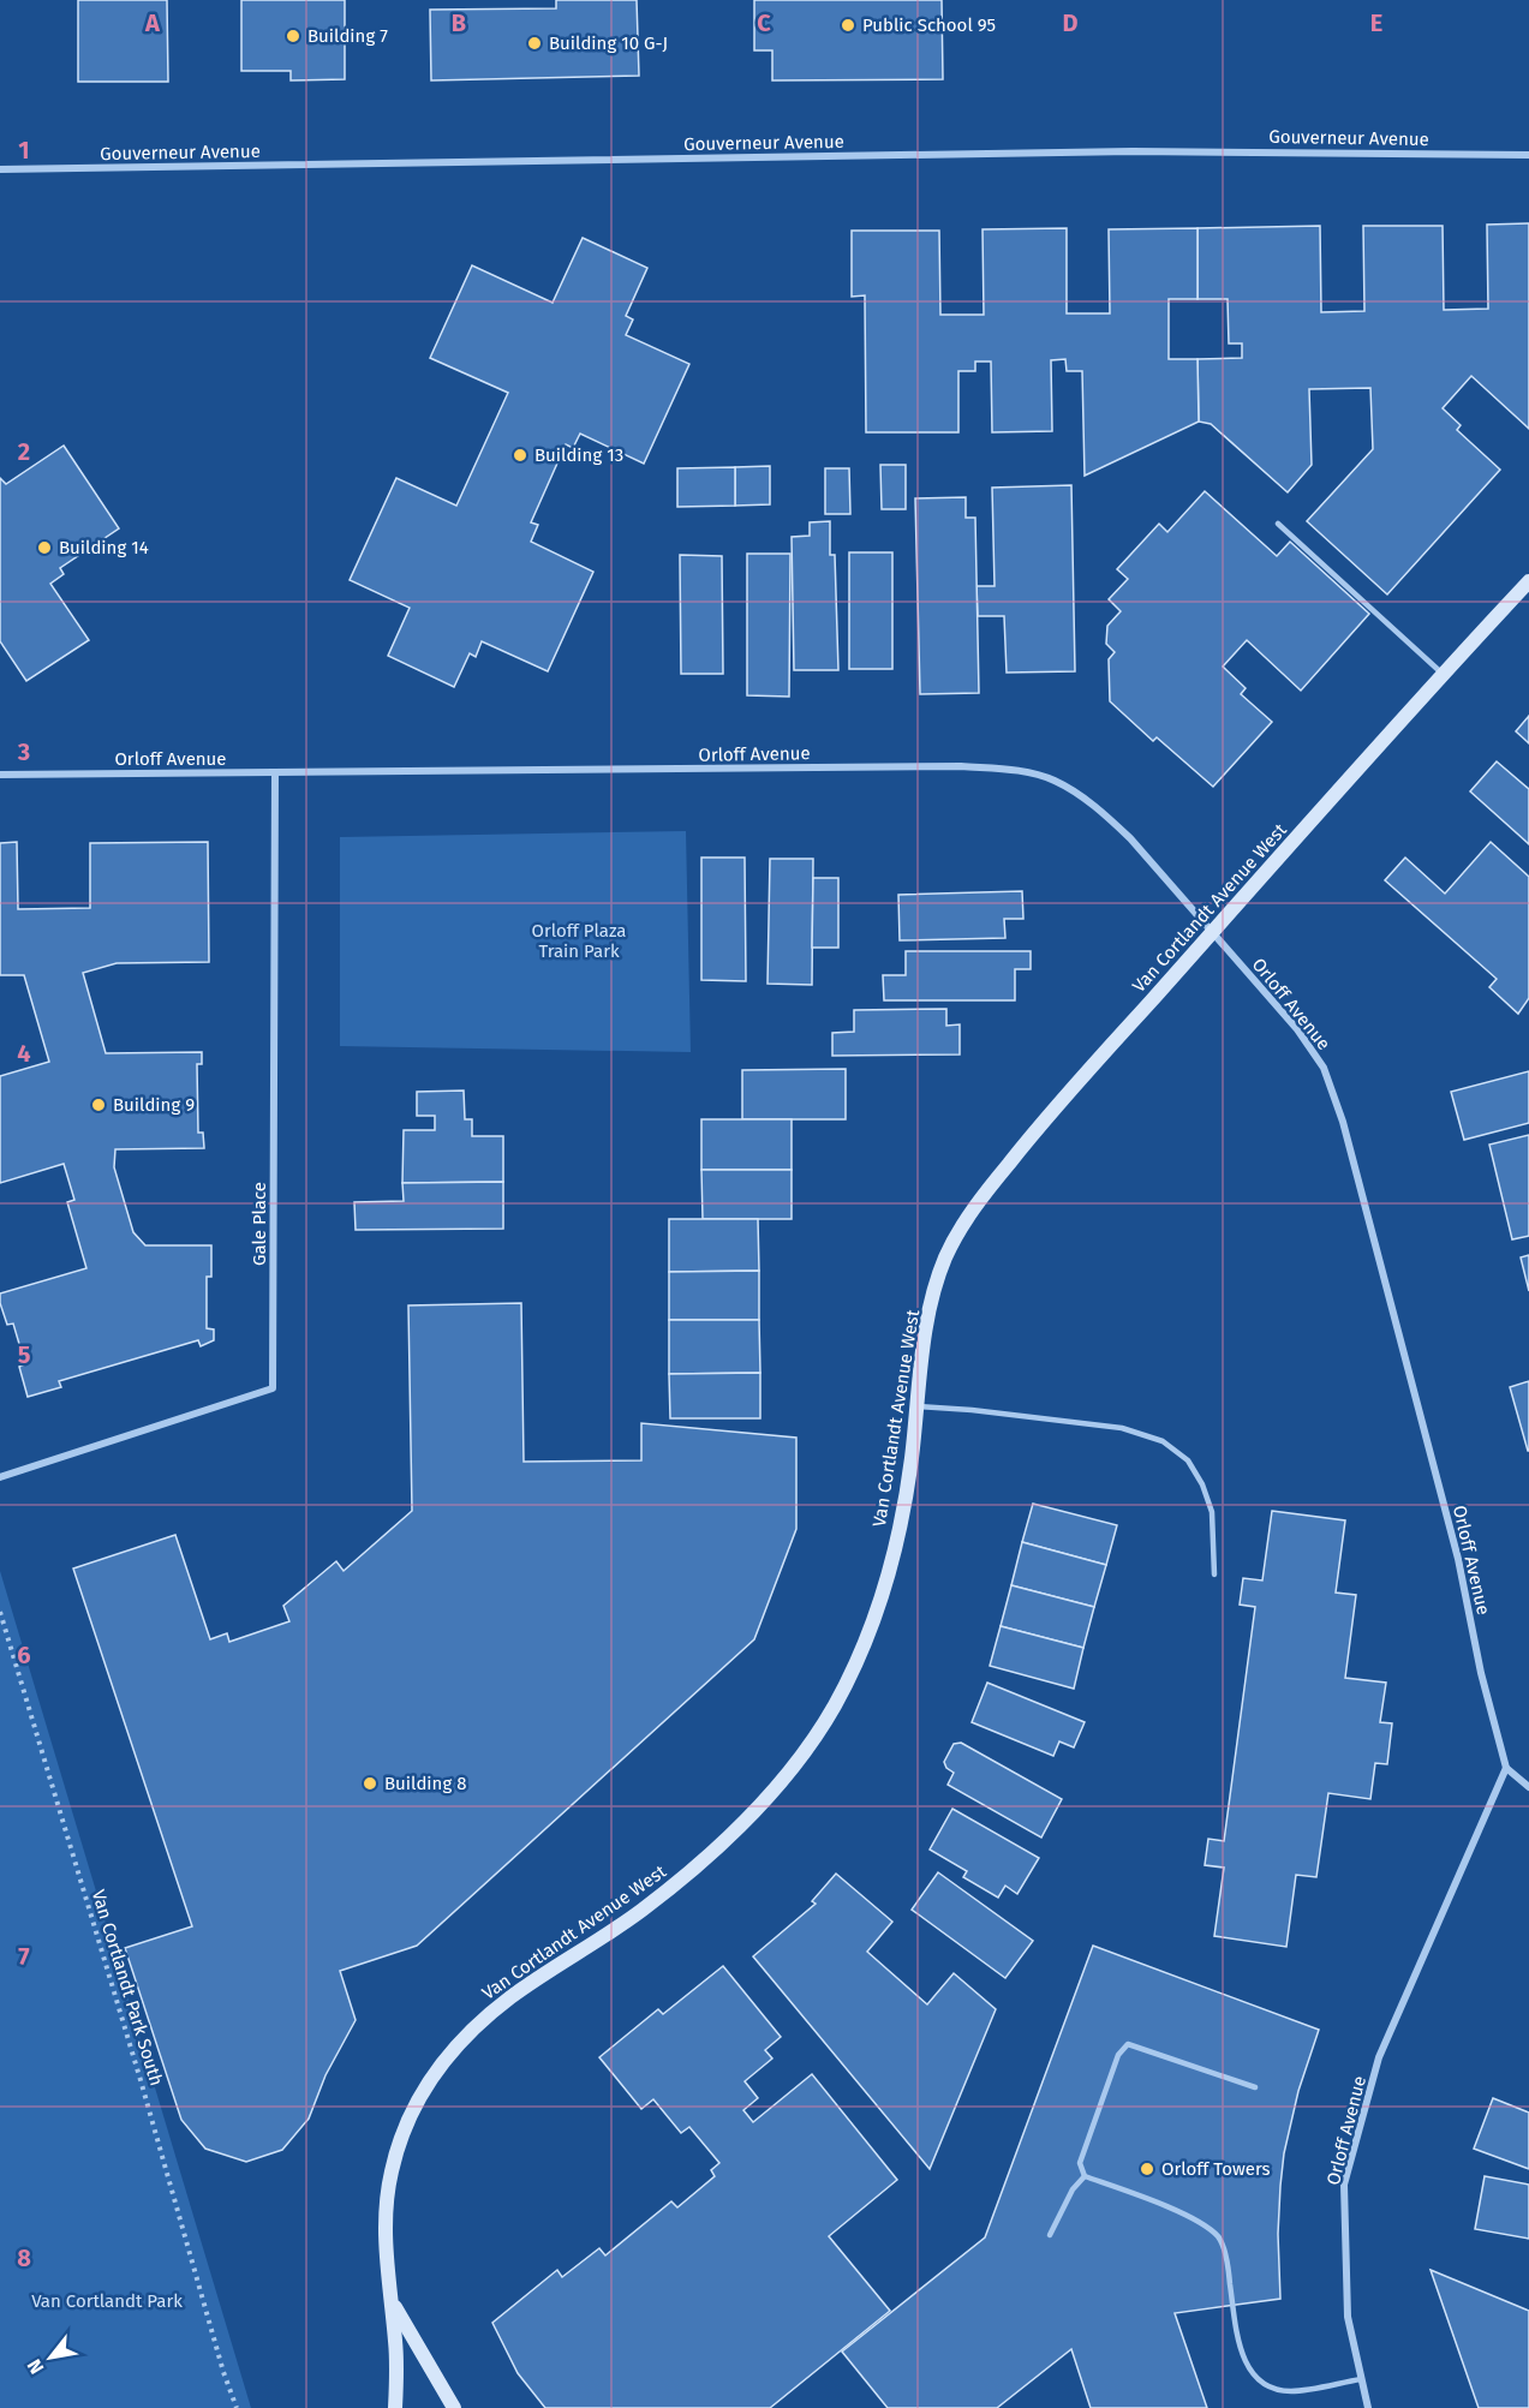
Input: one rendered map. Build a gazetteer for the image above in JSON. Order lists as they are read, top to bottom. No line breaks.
{"streets":{"main road":["Van Cortlandt Avenue West"],"street":["Gouverneur Avenue","Orloff Avenue","Gale Place"],"path":["Van Cortlandt Park South"]},"crossings":[["Orloff Avenue","Van Cortlandt Avenue West"],["Orloff Avenue","Gale Place"]],"parks":["Orloff Plaza Train Park","Van Cortlandt Park"],"places":["Public School 95","Building 7","Building 10 G-J","Building 13","Building 14","Building 9","Building 8","Orloff Towers"],"north":"bottom left","grid":{"columns":["A","B","C","D","E"],"rows":["1","2","3","4","5","6","7","8"]}}
